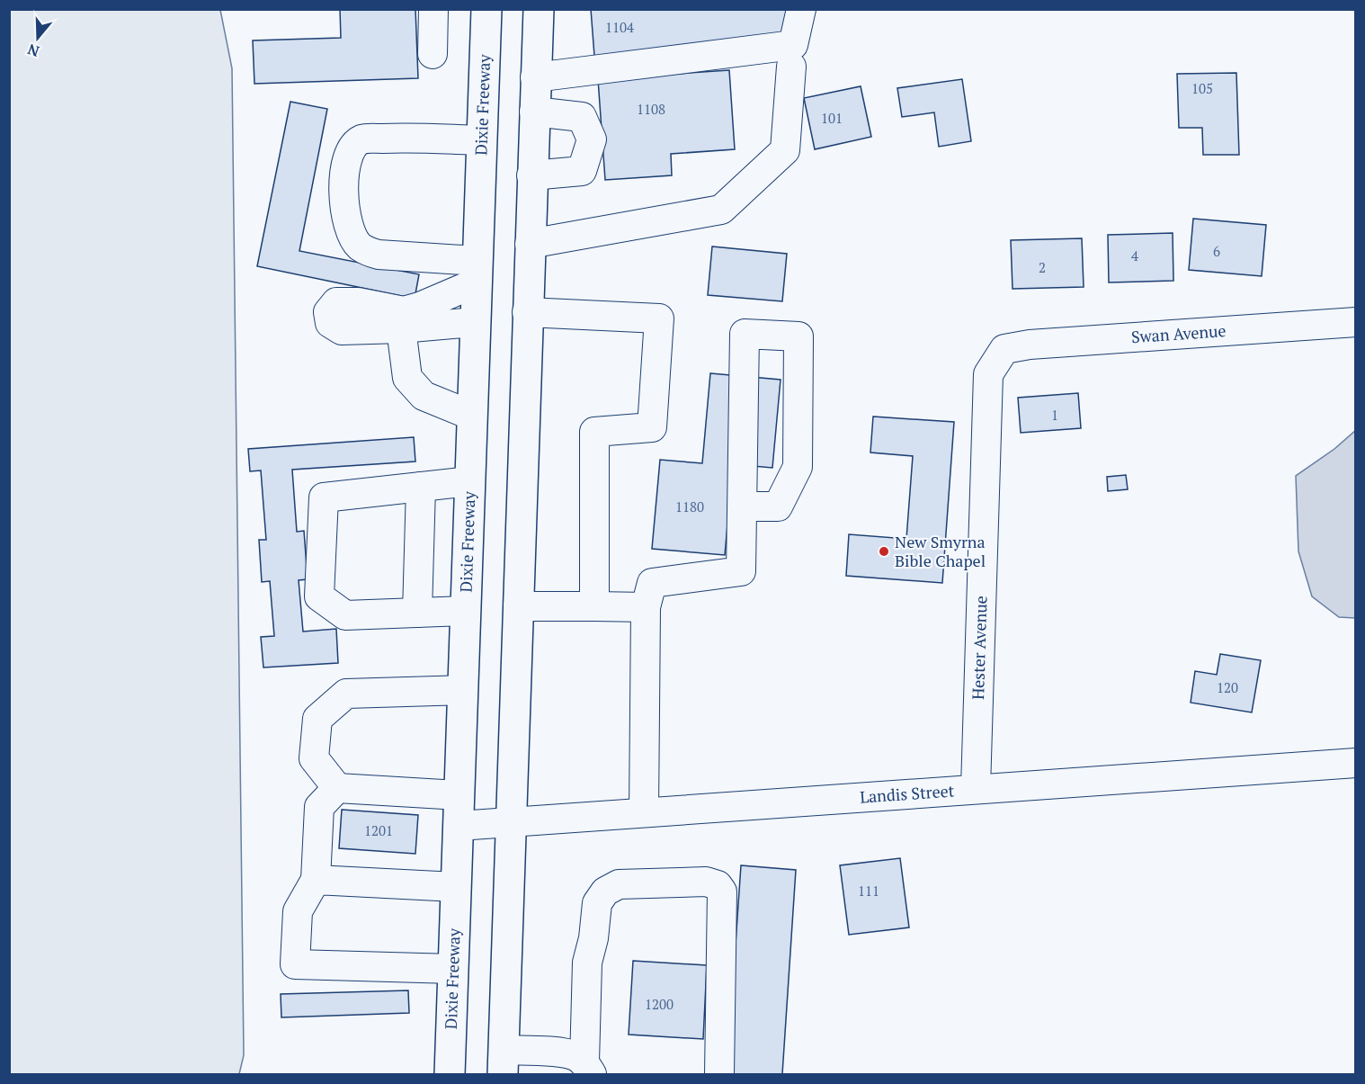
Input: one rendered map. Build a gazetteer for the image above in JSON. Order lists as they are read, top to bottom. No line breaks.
{"streets":{"main road":["Dixie Freeway"],"street":["Swan Avenue","Hester Avenue","Landis Street"]},"crossings":[["Dixie Freeway","Landis Street"],["Swan Avenue","Hester Avenue"],["Hester Avenue","Landis Street"]],"places":["New Smyrna Bible Chapel"],"house_numbers":["1104","105","1108","101","6","4","2","1","1180","120","1201","111","1200"],"north":"bottom"}
